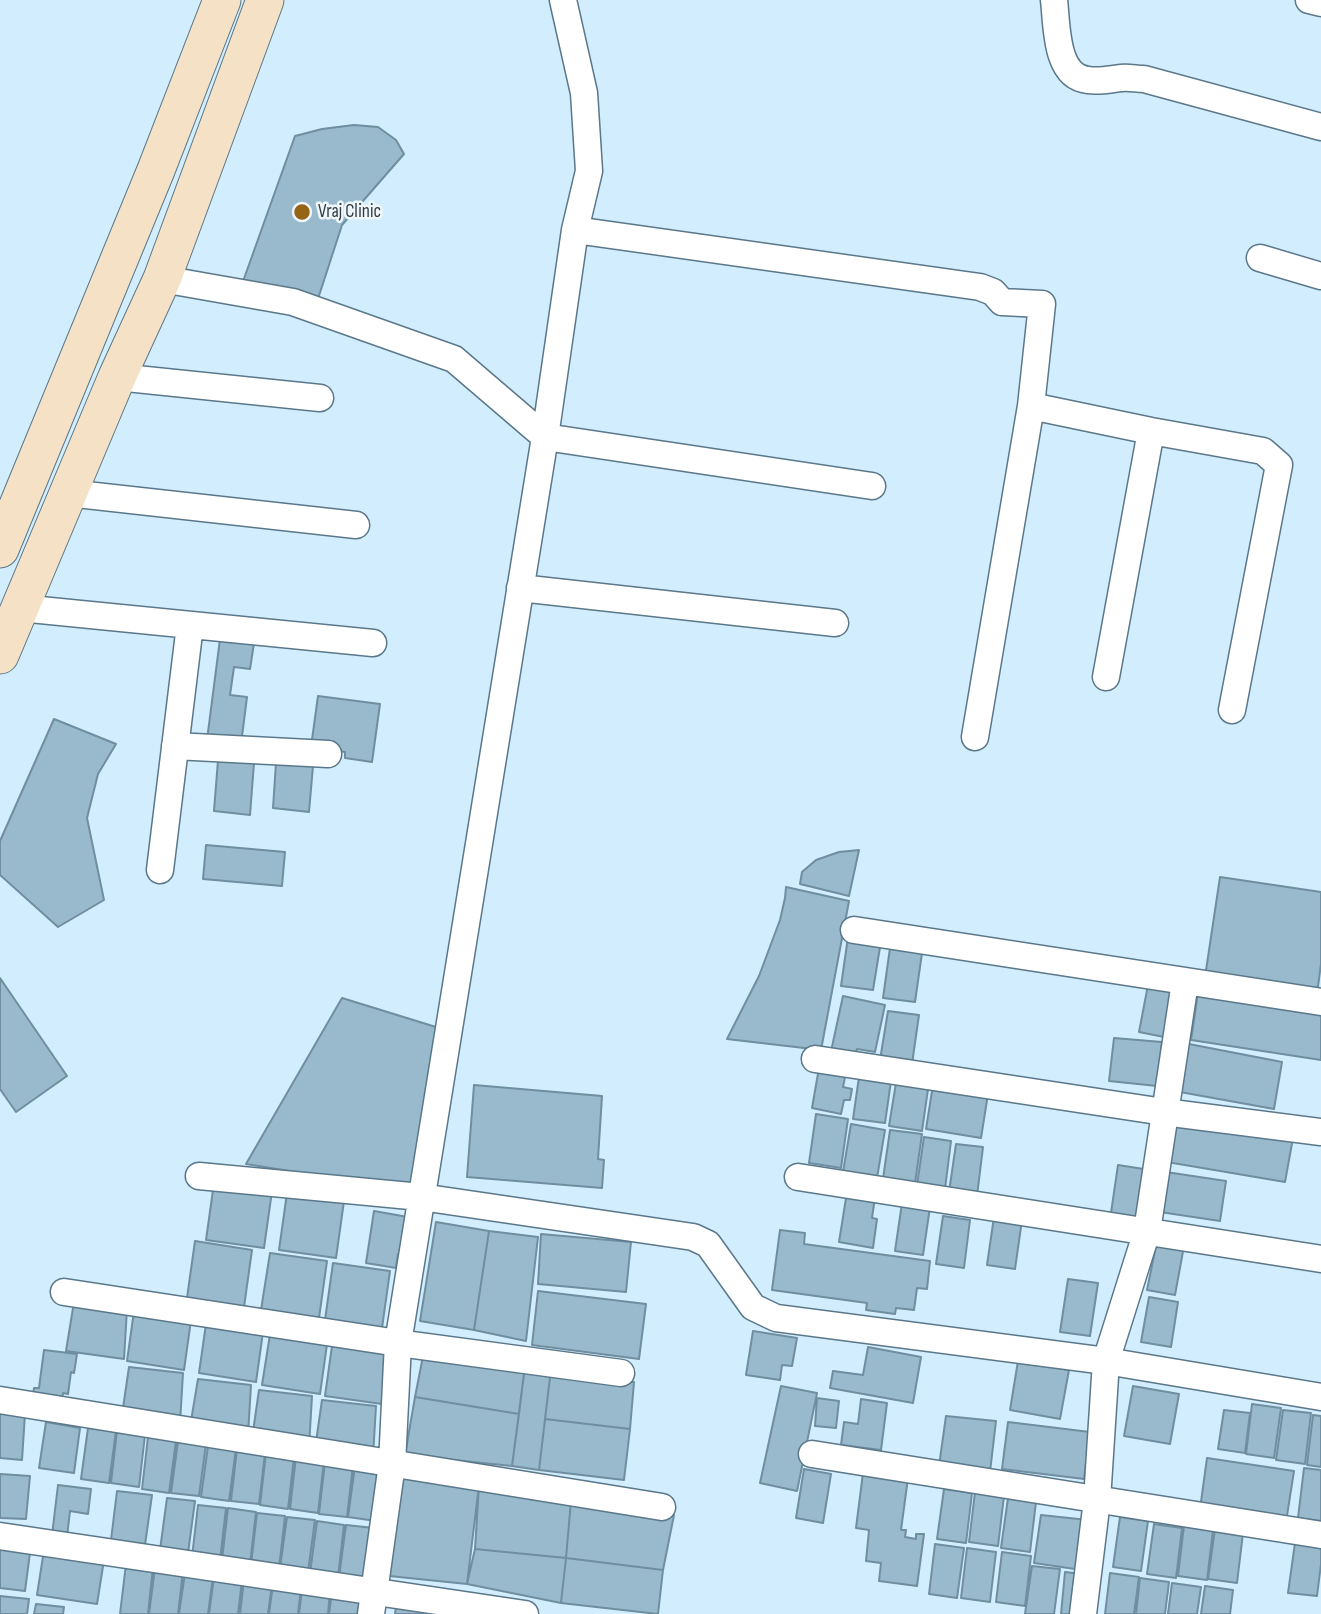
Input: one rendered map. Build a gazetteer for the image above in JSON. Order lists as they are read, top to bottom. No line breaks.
{"places":["Vraj Clinic"]}
